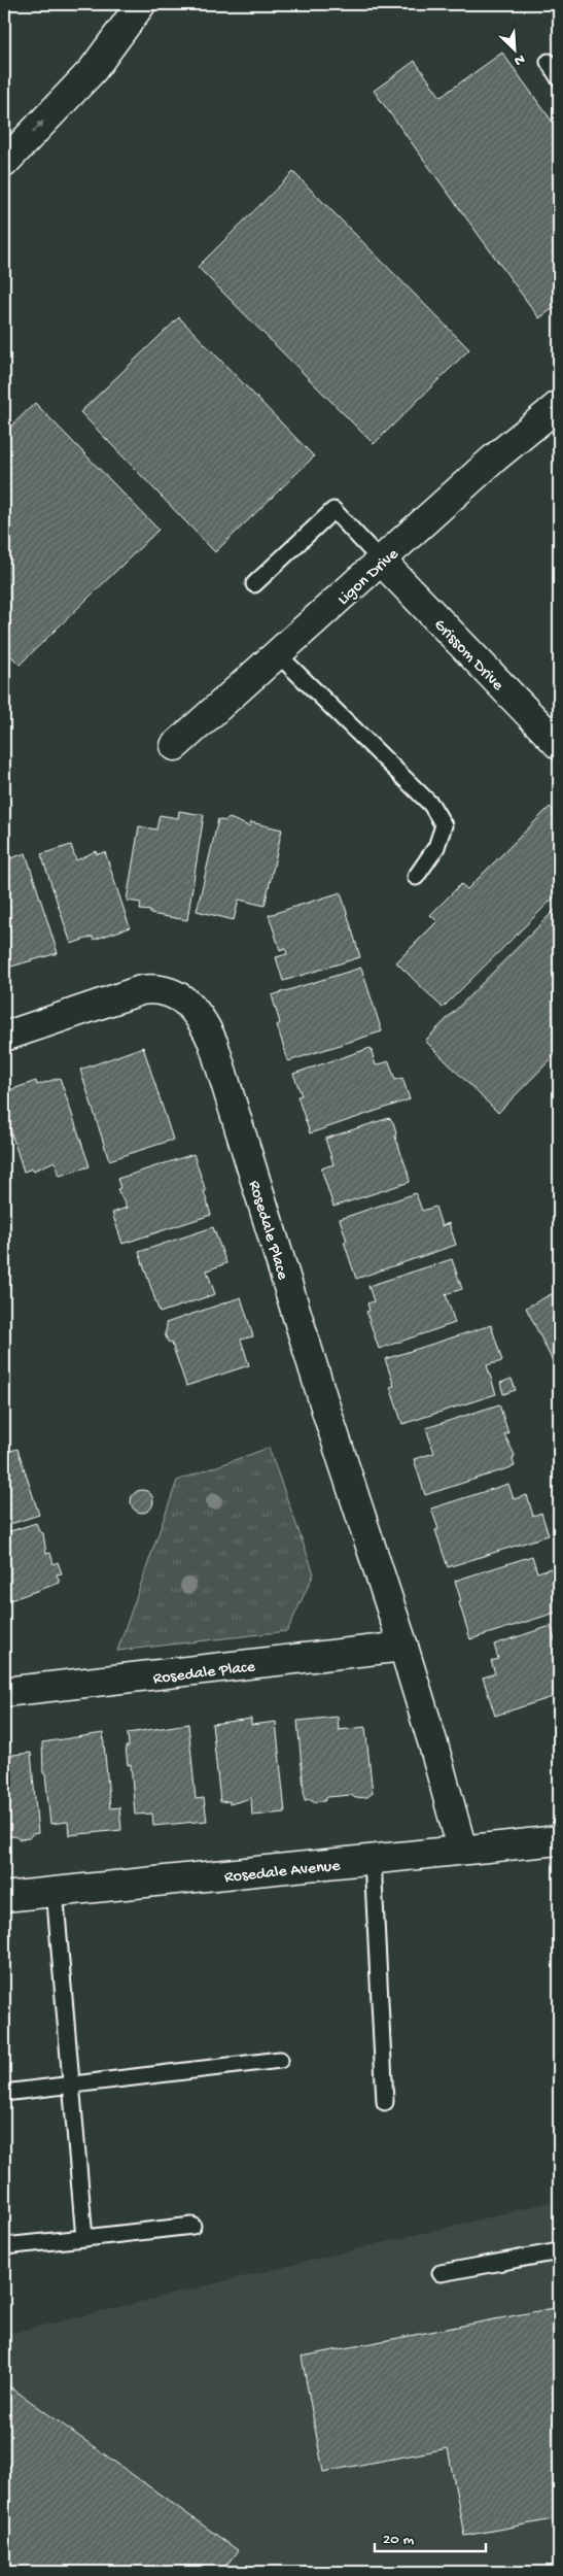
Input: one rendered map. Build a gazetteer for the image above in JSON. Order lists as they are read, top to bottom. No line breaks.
{"streets":{"main road":["Ligon Drive","Grissom Drive","Rosedale Place","Rosedale Avenue"]},"crossings":[["Ligon Drive","Grissom Drive"],["Rosedale Place","Rosedale Avenue"]],"scale_bar":"20 m","north":"bottom right"}
